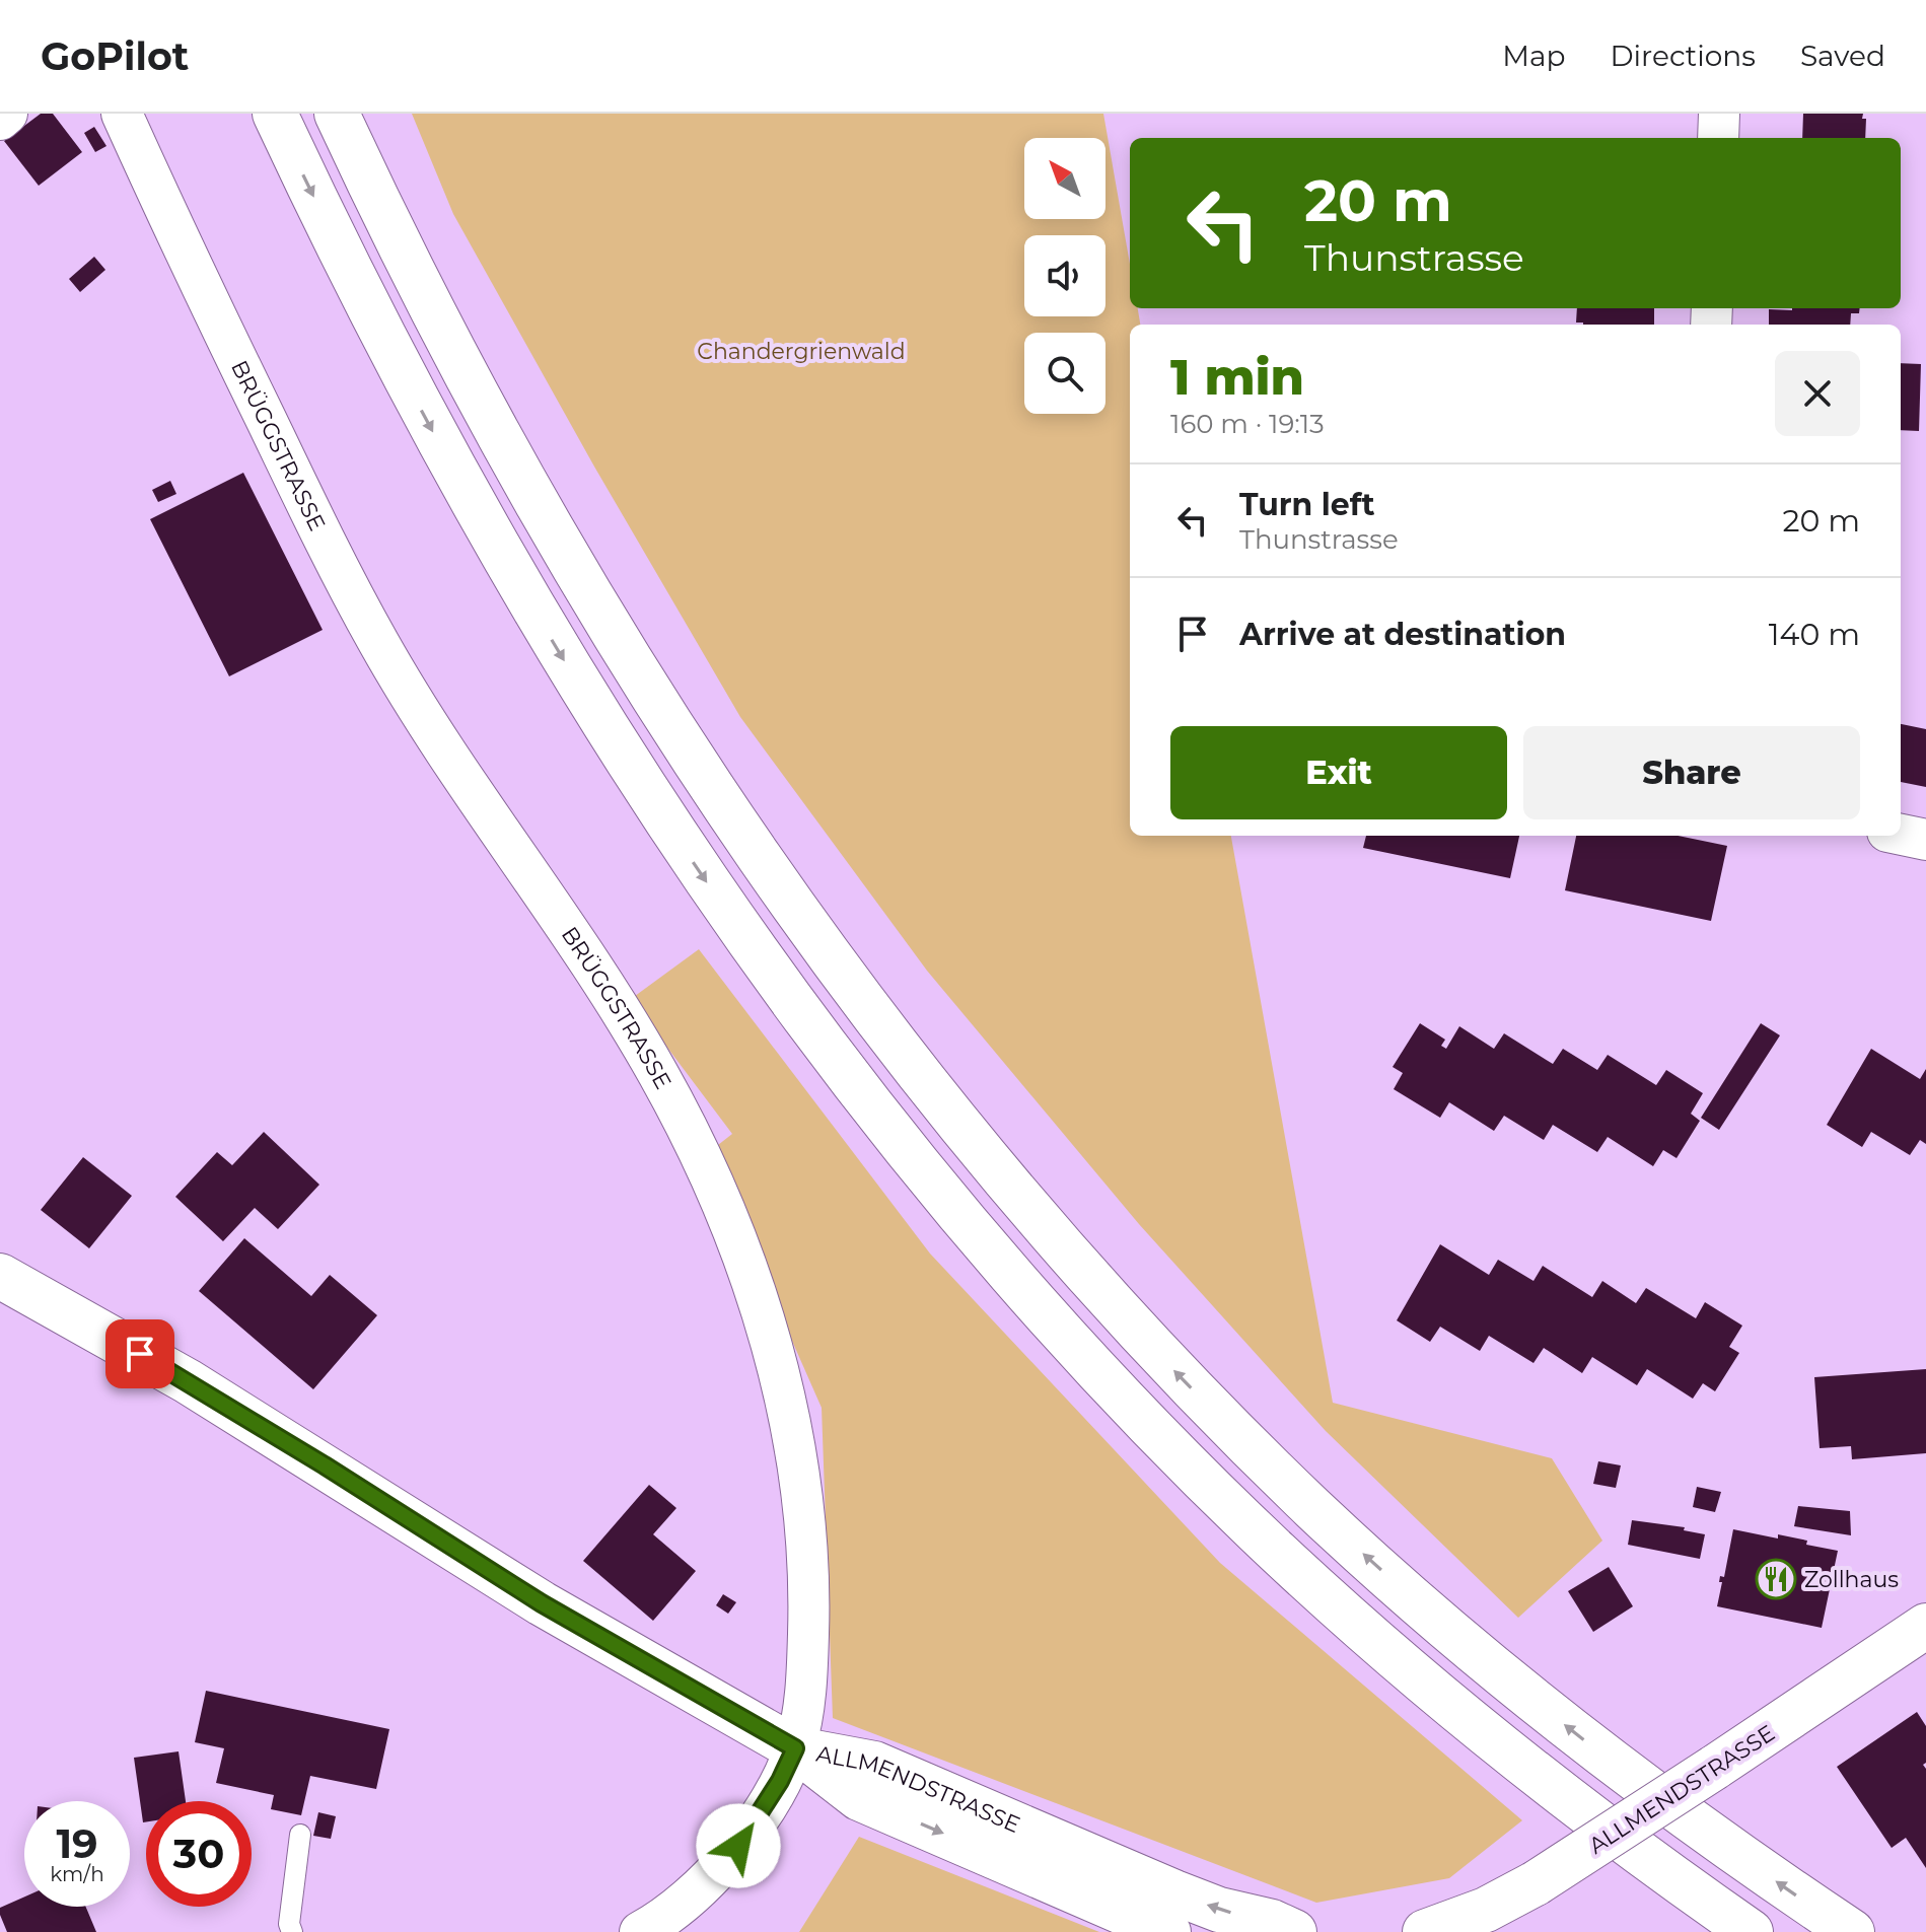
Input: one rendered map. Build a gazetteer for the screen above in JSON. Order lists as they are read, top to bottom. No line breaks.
{"streets":{"main road":["ALLMENDSTRASSE"],"street":["BRÜGGSTRASSE"]},"crossings":[["BRÜGGSTRASSE","ALLMENDSTRASSE"]],"parks":["Chandergrienwald"],"places":{"restaurant":["Zollhaus"]},"north":"top left","page":{"header":"GoPilot","nav":["Map","Directions","Saved"],"turn":["20 m","Thunstrasse"],"heading":["1 min","160 m · 19:13"],"list":[{"name":"Turn left","note":"Thunstrasse","value":"20 m"},{"name":"Arrive at destination","value":"140 m"}],"buttons":["Exit","Share"],"speed":"19 km/h","limit":"30"}}
